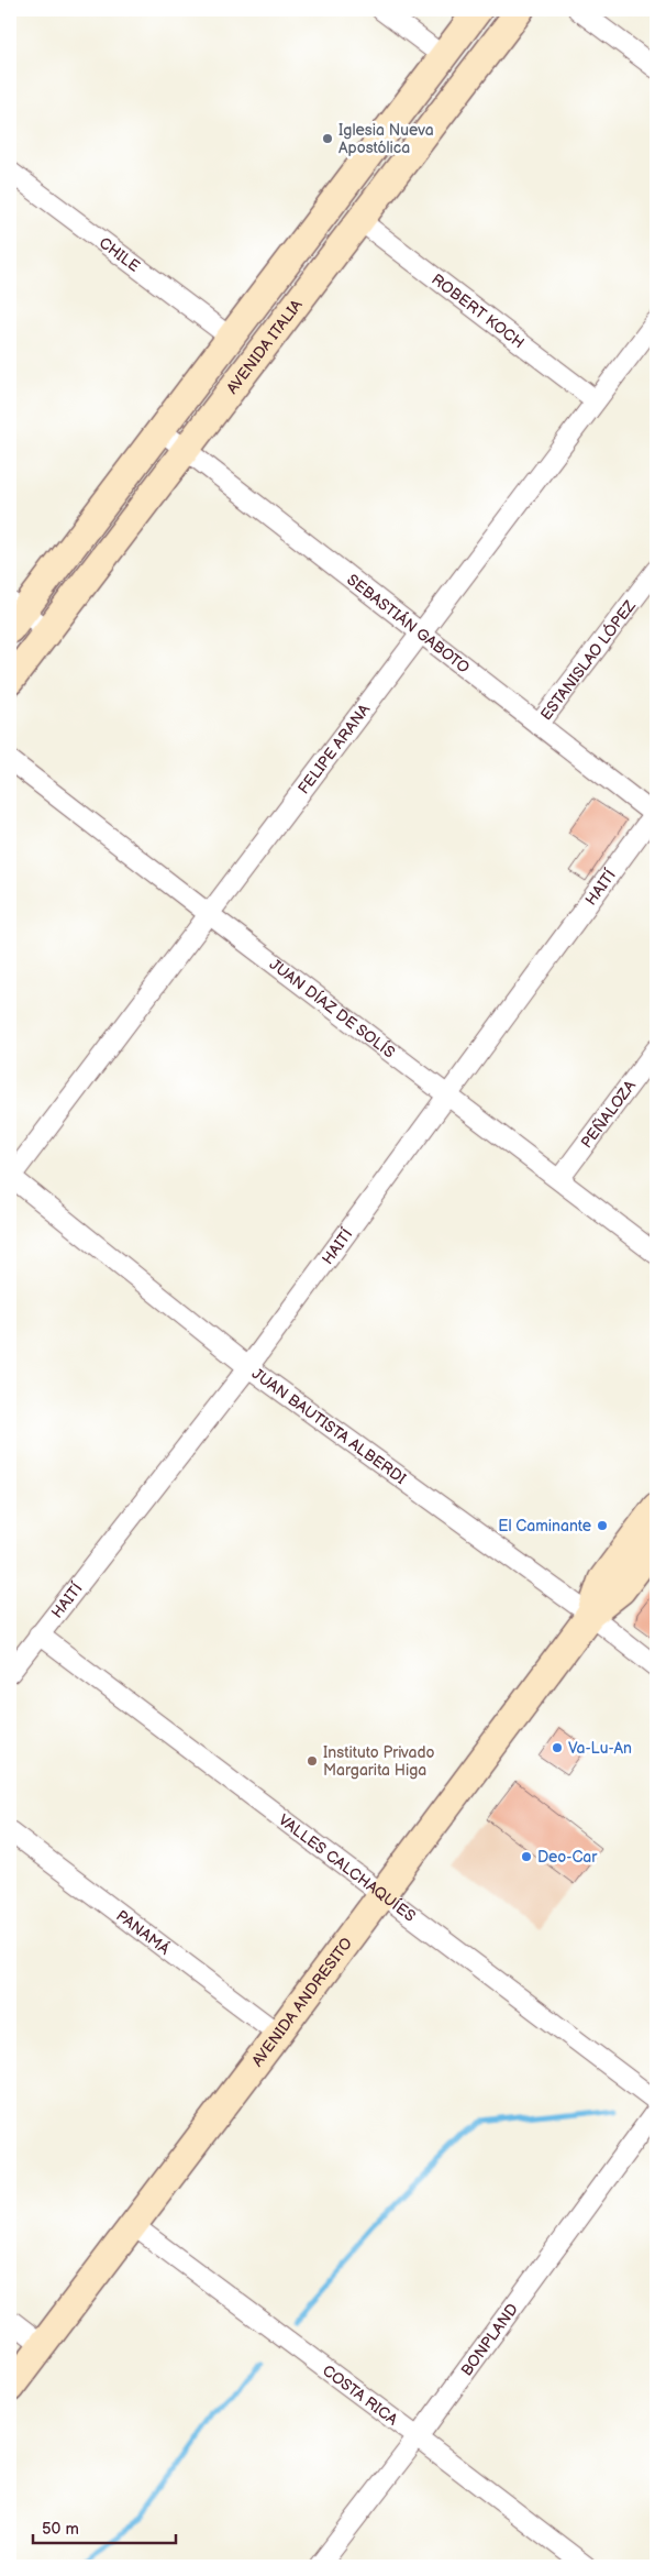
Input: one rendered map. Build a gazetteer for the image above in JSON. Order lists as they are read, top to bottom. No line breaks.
{"streets":{"main road":["AVENIDA ITALIA","AVENIDA ANDRESITO"],"street":["CHILE","ROBERT KOCH","SEBASTIÁN GABOTO","ESTANISLAO LÓPEZ","FELIPE ARANA","HAITÍ","JUAN DÍAZ DE SOLÍS","PEÑALOZA","JUAN BAUTISTA ALBERDI","VALLES CALCHAQUÍES","PANAMÁ","BONPLAND","COSTA RICA"]},"crossings":[["CHILE","AVENIDA ITALIA"],["ROBERT KOCH","AVENIDA ITALIA"],["ROBERT KOCH","FELIPE ARANA"],["AVENIDA ITALIA","SEBASTIÁN GABOTO"],["SEBASTIÁN GABOTO","ESTANISLAO LÓPEZ"],["SEBASTIÁN GABOTO","FELIPE ARANA"],["SEBASTIÁN GABOTO","HAITÍ"],["FELIPE ARANA","JUAN DÍAZ DE SOLÍS"],["FELIPE ARANA","JUAN BAUTISTA ALBERDI"],["HAITÍ","JUAN DÍAZ DE SOLÍS"],["HAITÍ","JUAN BAUTISTA ALBERDI"],["HAITÍ","VALLES CALCHAQUÍES"],["JUAN DÍAZ DE SOLÍS","PEÑALOZA"],["JUAN BAUTISTA ALBERDI","AVENIDA ANDRESITO"],["VALLES CALCHAQUÍES","AVENIDA ANDRESITO"],["PANAMÁ","AVENIDA ANDRESITO"],["AVENIDA ANDRESITO","COSTA RICA"],["BONPLAND","COSTA RICA"]],"places":["Iglesia Nueva Apostólica","El Caminante","Va-Lu-An","Instituto Privado Margarita Higa","Deo-Car"],"scale_bar":"50 m"}
